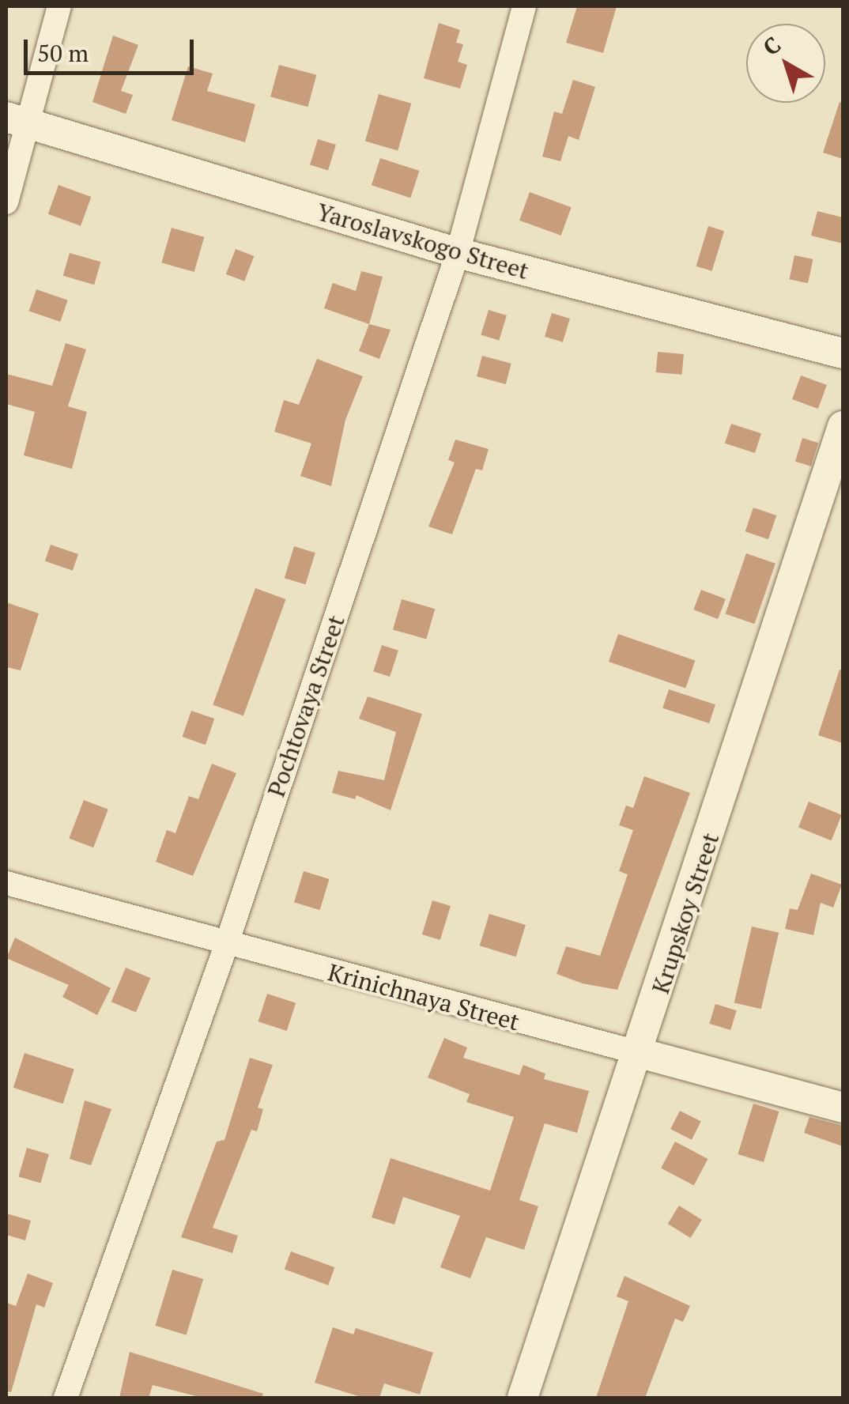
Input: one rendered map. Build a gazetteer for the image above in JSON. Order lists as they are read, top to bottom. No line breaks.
{"streets":{"street":["Yaroslavskogo Street","Pochtovaya Street","Krupskoy Street","Krinichnaya Street"]},"crossings":[["Yaroslavskogo Street","Pochtovaya Street"],["Pochtovaya Street","Krinichnaya Street"],["Krupskoy Street","Krinichnaya Street"]],"scale_bar":"50 m","north":"top left"}
